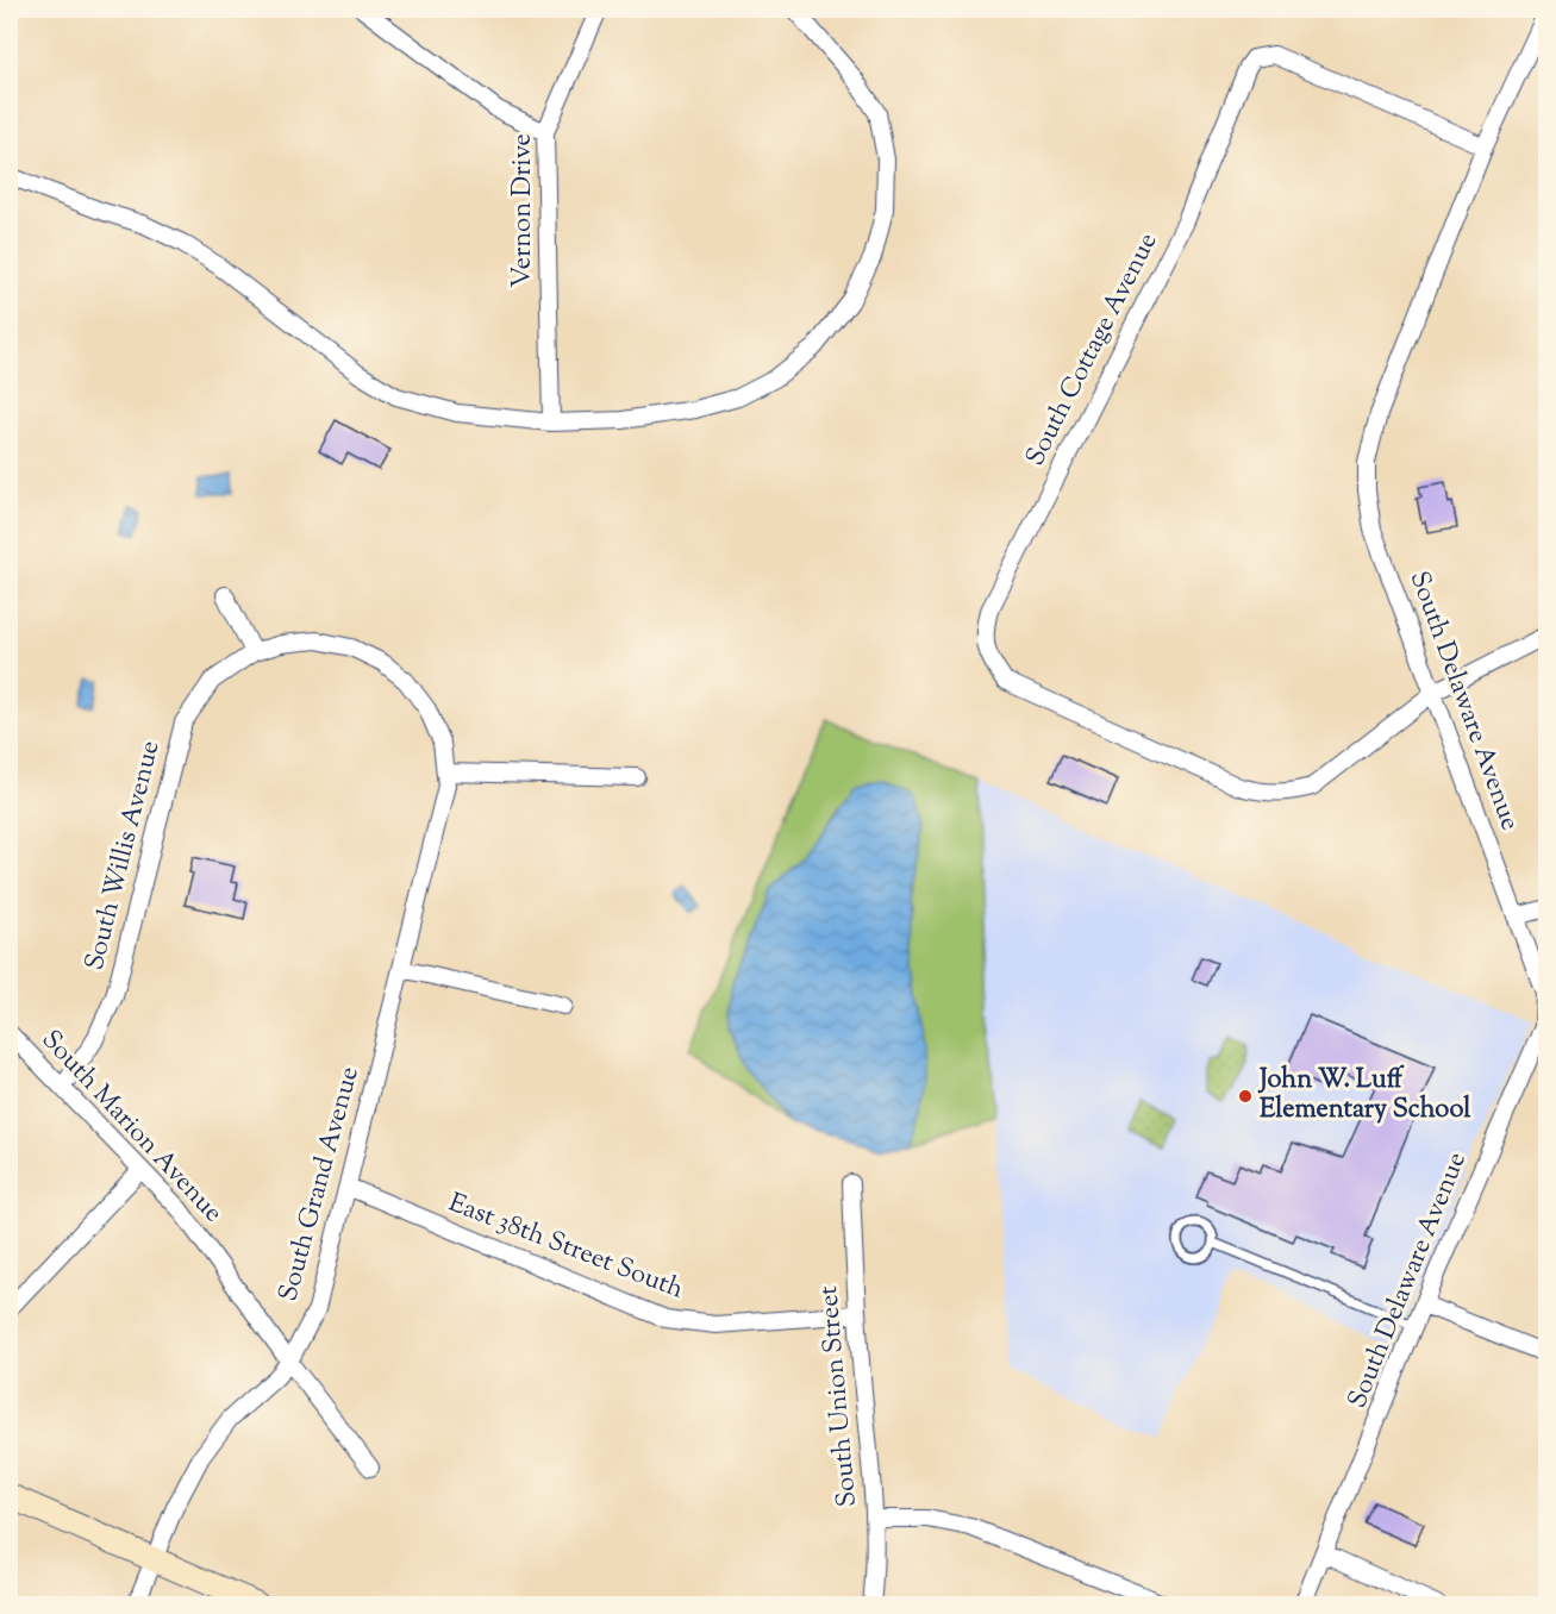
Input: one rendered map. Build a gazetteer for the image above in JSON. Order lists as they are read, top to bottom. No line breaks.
{"streets":{"street":["Vernon Drive","South Cottage Avenue","South Delaware Avenue","South Willis Avenue","South Marion Avenue","South Grand Avenue","East 38th Street South","South Union Street"]},"crossings":[["South Cottage Avenue","South Delaware Avenue"],["South Willis Avenue","South Marion Avenue"],["South Willis Avenue","South Grand Avenue"],["South Marion Avenue","South Grand Avenue"],["South Grand Avenue","East 38th Street South"],["East 38th Street South","South Union Street"]],"places":["John W. Luff Elementary School"]}
